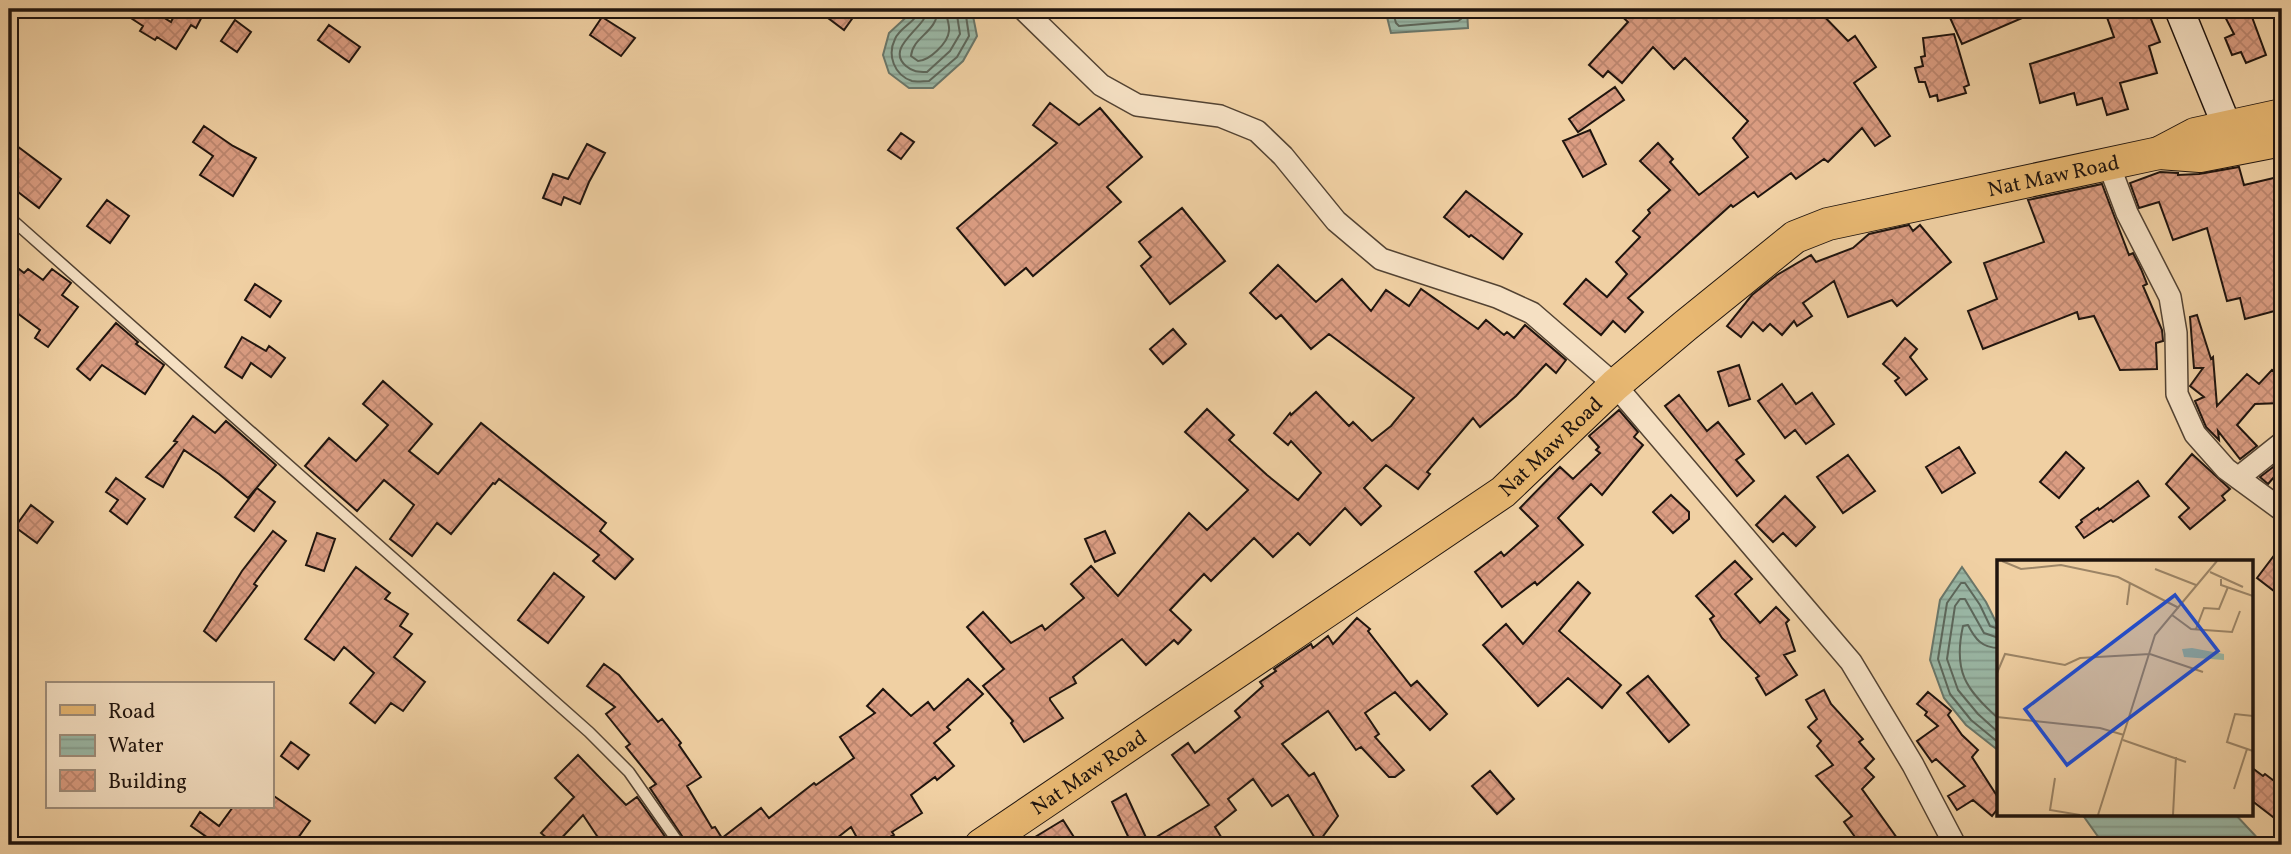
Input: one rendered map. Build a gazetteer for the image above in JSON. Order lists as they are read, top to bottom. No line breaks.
{"streets":{"main road":["Nat Maw Road"]},"legend":["Road","Water","Building"]}
